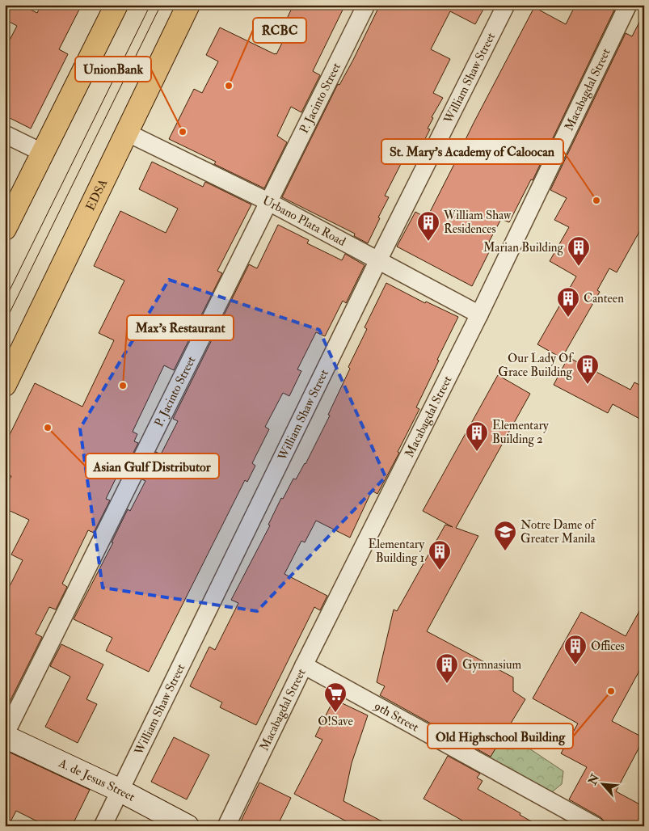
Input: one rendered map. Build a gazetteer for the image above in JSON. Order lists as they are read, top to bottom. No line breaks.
{"streets":{"highway":["EDSA"],"main road":["A. de Jesus Street"],"street":["William Shaw Street","Macabagdal Street","P. Jacinto Street","Urbano Plata Road","9th Street"]},"crossings":[["William Shaw Street","Urbano Plata Road"],["William Shaw Street","A. de Jesus Street"],["Macabagdal Street","Urbano Plata Road"],["Macabagdal Street","9th Street"],["P. Jacinto Street","Urbano Plata Road"],["P. Jacinto Street","A. de Jesus Street"],["EDSA","Urbano Plata Road"]],"places":{"other":["RCBC","UnionBank","St. Mary's Academy of Caloocan","Max's Restaurant","Asian Gulf Distributor","Old Highschool Building"],"building":["William Shaw Residences","Marian Building","Canteen","Our Lady Of Grace Building","Elementary Building 2","Elementary Building 1","Offices","Gymnasium"],"school or university":["Notre Dame of Greater Manila"],"supermarket":["O!Save"]},"north":"top left"}
